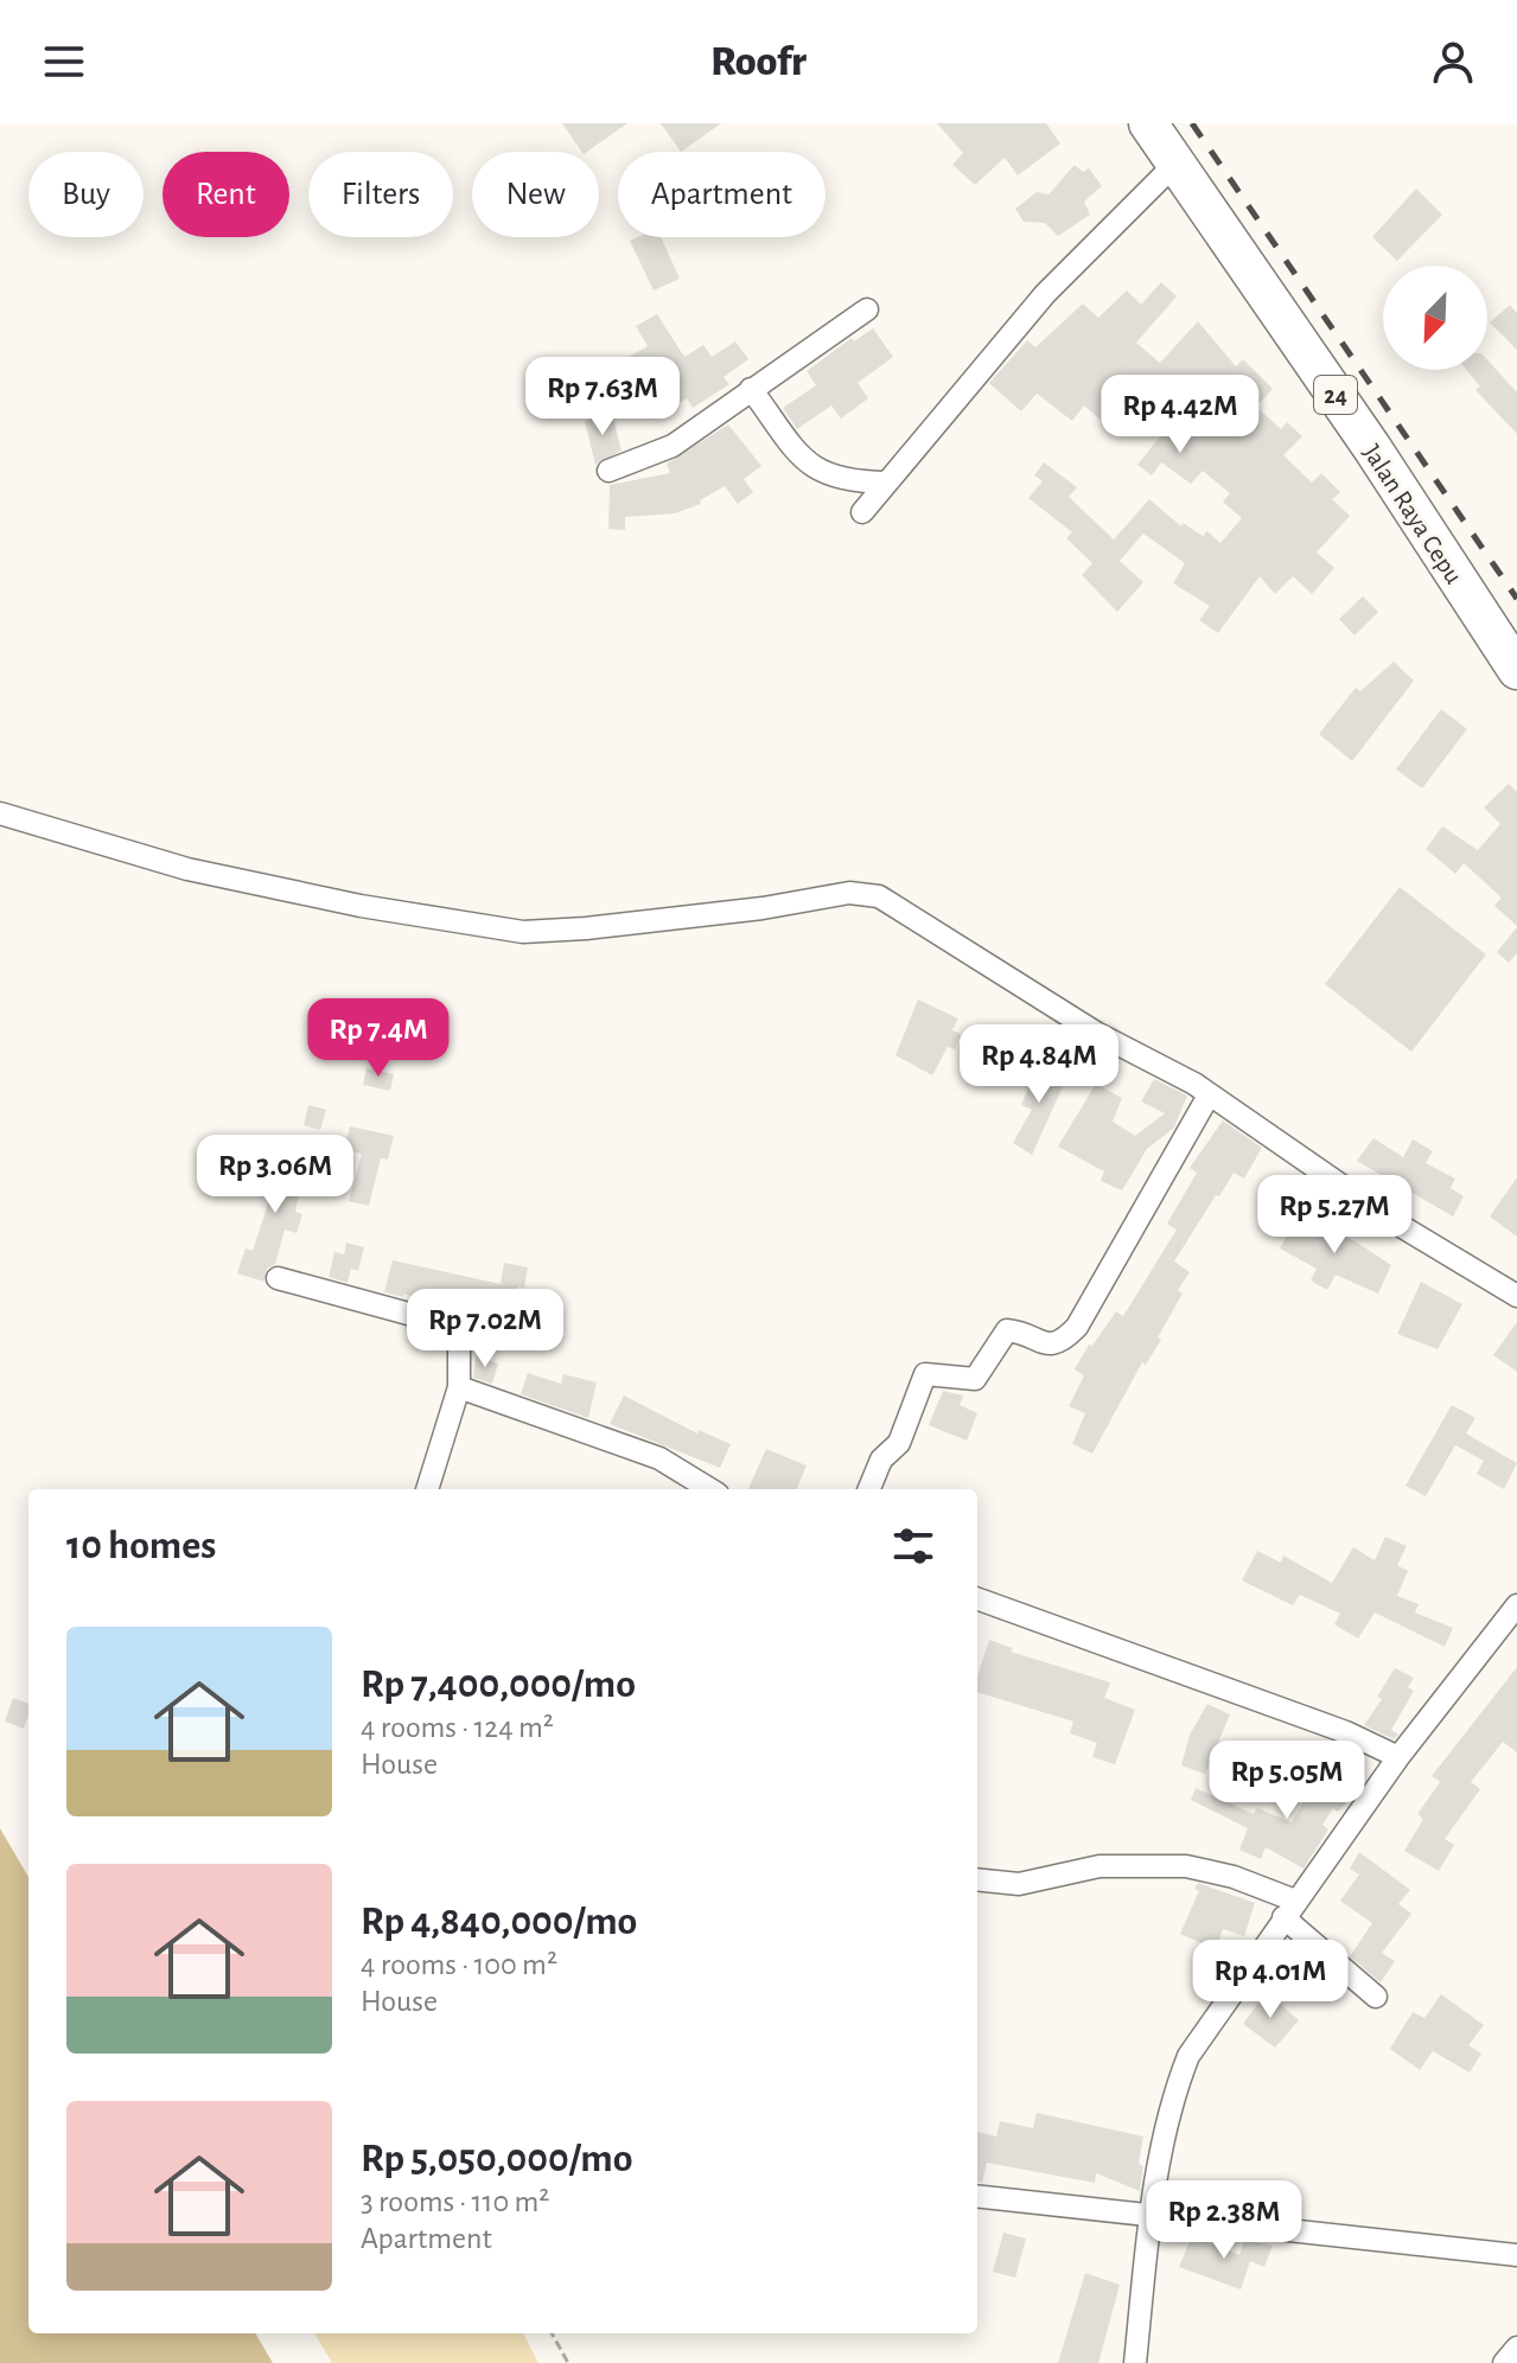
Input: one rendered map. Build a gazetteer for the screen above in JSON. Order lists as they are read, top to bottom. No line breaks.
{"streets":{"highway":["24","Jalan Raya Cepu"]},"north":"bottom left","page":{"header":"Roofr","chip":["Buy","Rent","Filters","New","Apartment"],"price":["Rp 7.63M","Rp 4.42M","Rp 7.4M","Rp 4.84M","Rp 3.06M","Rp 5.27M","Rp 7.02M","Rp 5.05M","Rp 4.01M","Rp 2.38M"],"heading":"10 homes","list":[{"name":"Rp 7,400,000/mo","note":"4 rooms · 124 m² · House"},{"name":"Rp 4,840,000/mo","note":"4 rooms · 100 m² · House"},{"name":"Rp 5,050,000/mo","note":"3 rooms · 110 m² · Apartment"}]}}
